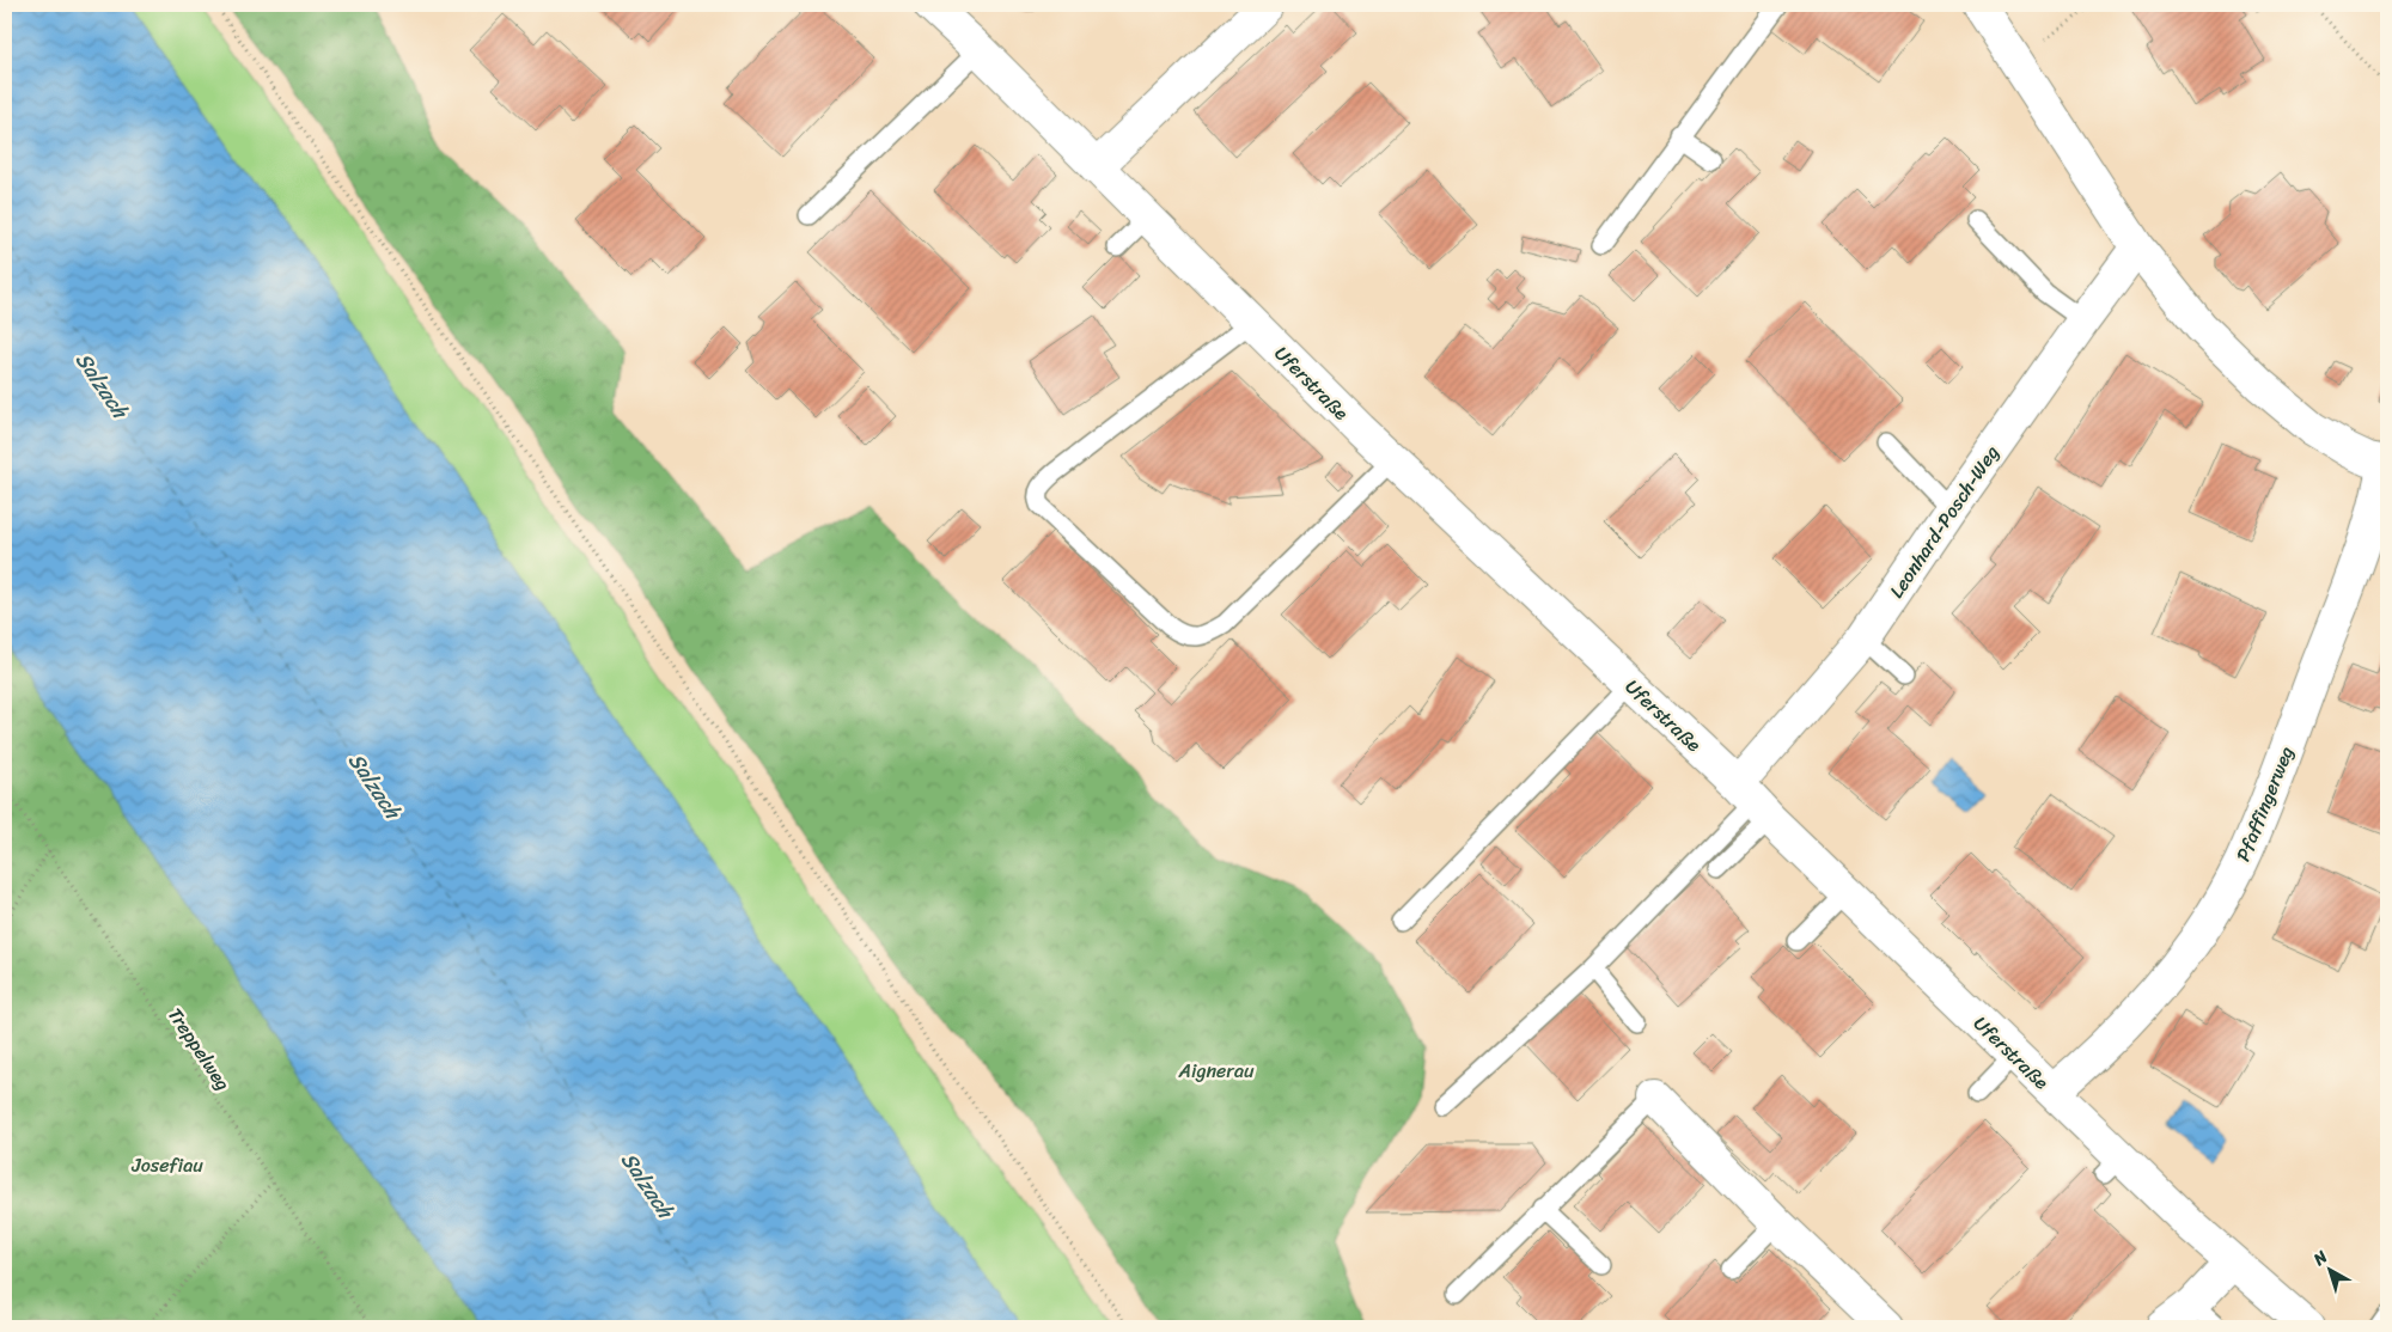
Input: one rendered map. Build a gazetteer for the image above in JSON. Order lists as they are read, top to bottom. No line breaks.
{"streets":{"street":["Uferstraße","Leonhard-Posch-Weg","Pfaffingerweg"],"path":["Treppelweg"]},"crossings":[["Uferstraße","Leonhard-Posch-Weg"],["Uferstraße","Pfaffingerweg"]],"water":["Salzach"],"parks":["Aignerau","Josefiau"],"north":"top left"}
